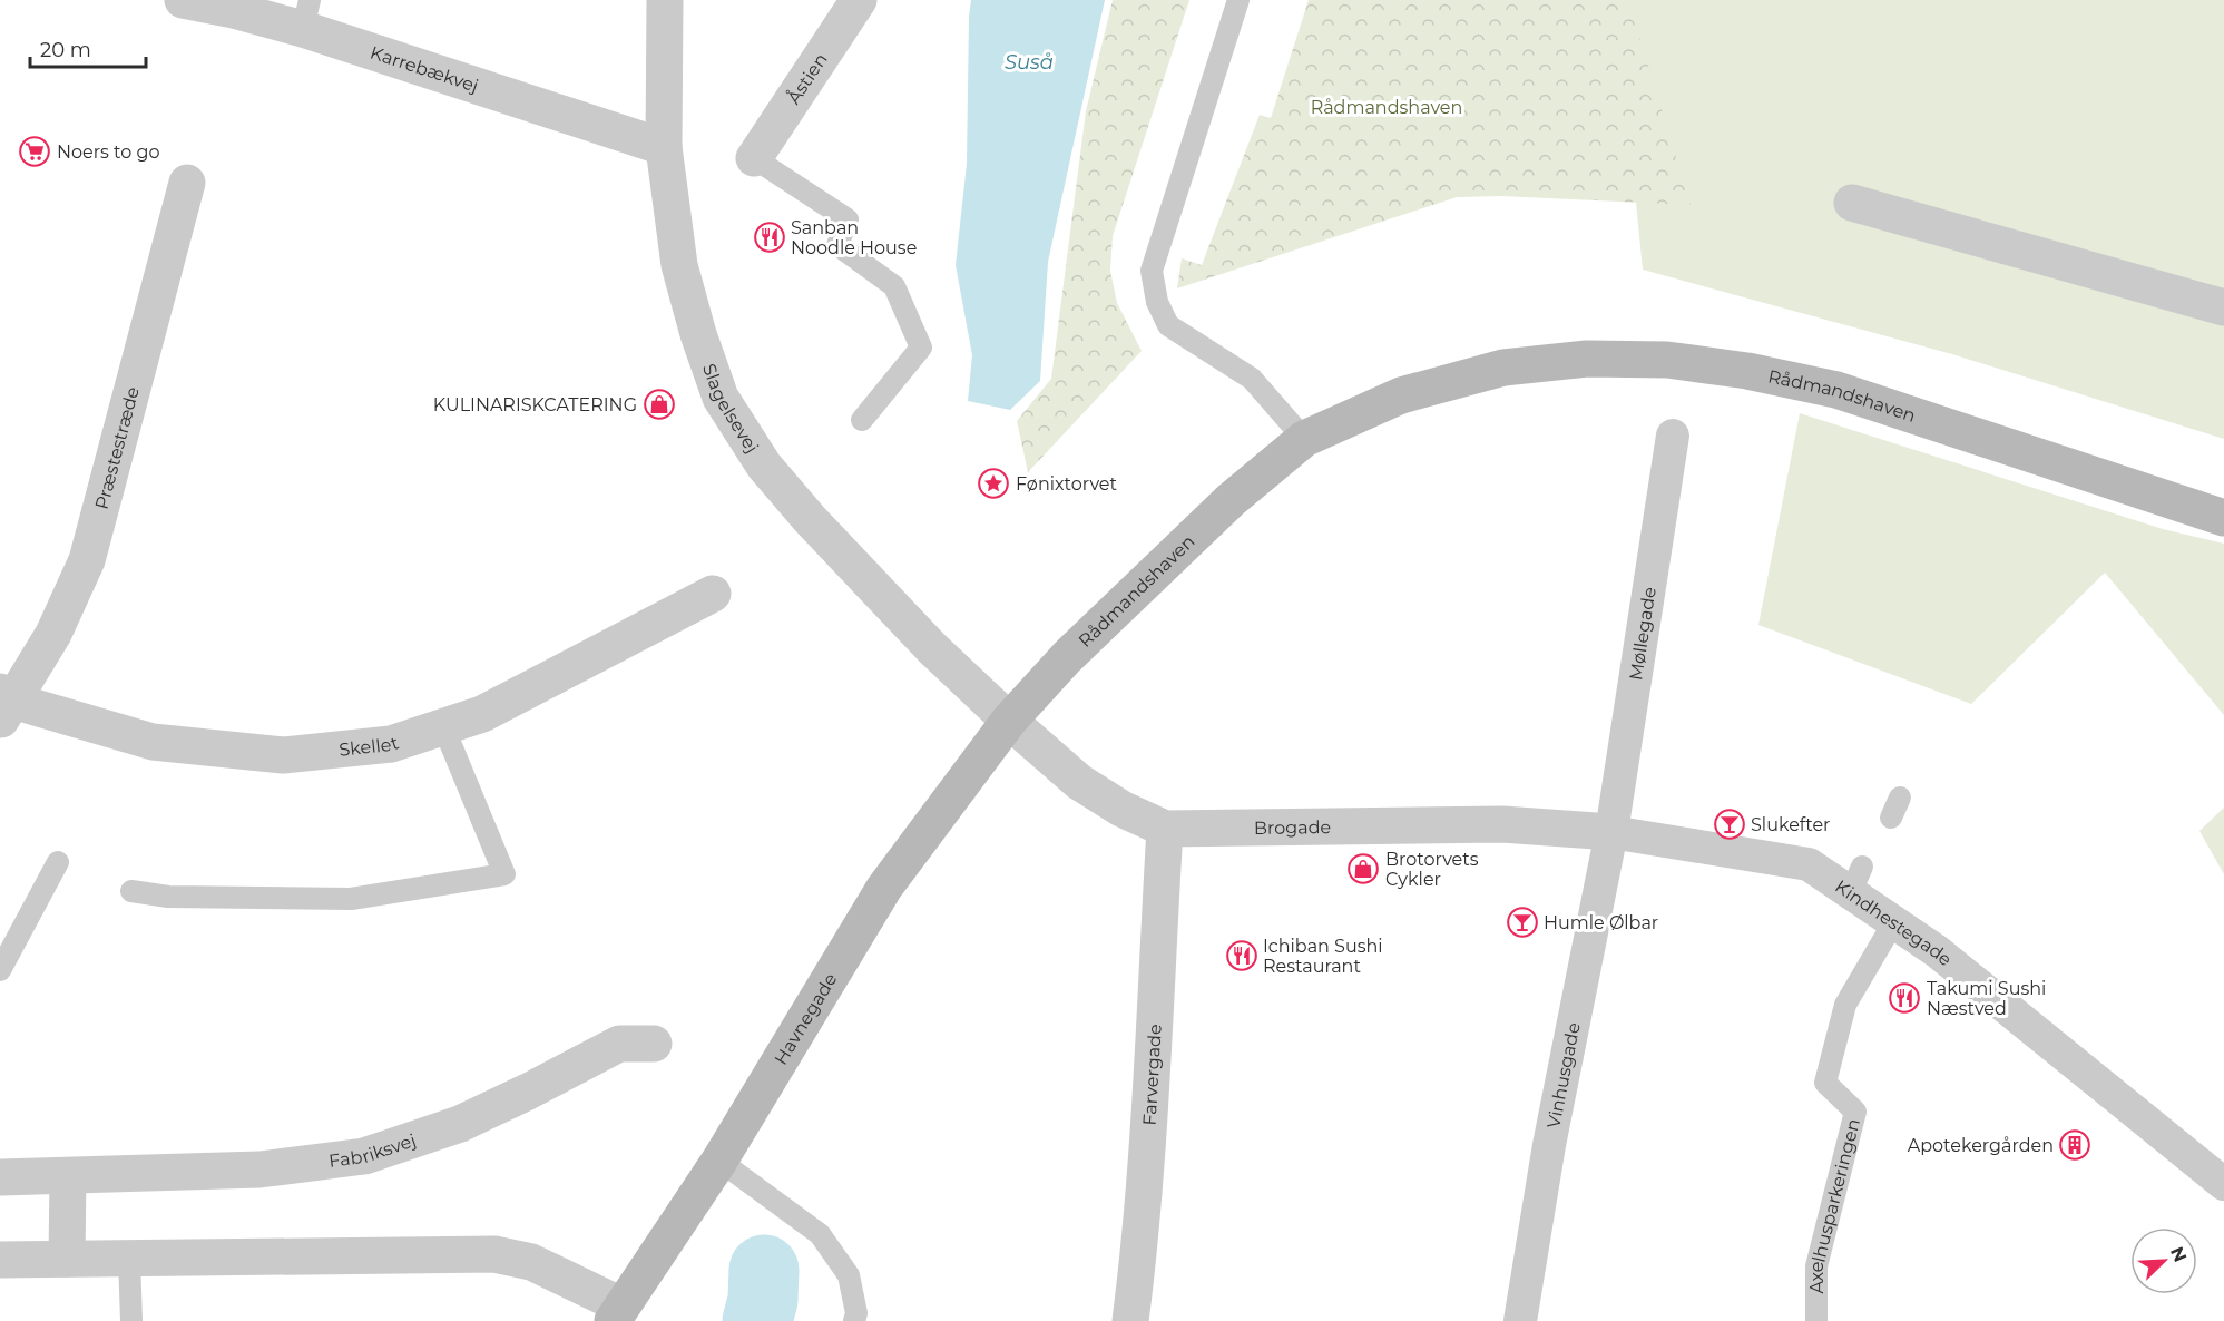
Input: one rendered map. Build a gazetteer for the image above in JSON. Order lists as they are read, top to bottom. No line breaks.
{"streets":{"main road":["Rådmandshaven","Havnegade"],"street":["Karrebækvej","Åstien","Slagelsevej","Præstestræde","Møllegade","Skellet","Brogade","Kindhestegade","Farvergade","Vinhusgade","Fabriksvej"],"lane":["Axelhusparkeringen"]},"crossings":[["Karrebækvej","Slagelsevej"],["Rådmandshaven","Slagelsevej"],["Rådmandshaven","Brogade"],["Rådmandshaven","Havnegade"],["Slagelsevej","Brogade"],["Slagelsevej","Havnegade"],["Præstestræde","Skellet"],["Møllegade","Brogade"],["Møllegade","Kindhestegade"],["Møllegade","Vinhusgade"],["Brogade","Kindhestegade"],["Brogade","Havnegade"],["Brogade","Farvergade"],["Brogade","Vinhusgade"],["Kindhestegade","Vinhusgade"],["Kindhestegade","Axelhusparkeringen"]],"water":["Suså"],"parks":["Rådmandshaven"],"places":{"supermarket":["Noers to go"],"restaurant":["Sanban Noodle House","Ichiban Sushi Restaurant","Takumi Sushi Næstved"],"shop":["KULINARISKCATERING","Brotorvets Cykler"],"place":["Fønixtorvet"],"bar":["Slukefter","Humle Ølbar"],"building":["Apotekergården"]},"scale_bar":"20 m","north":"top right"}
